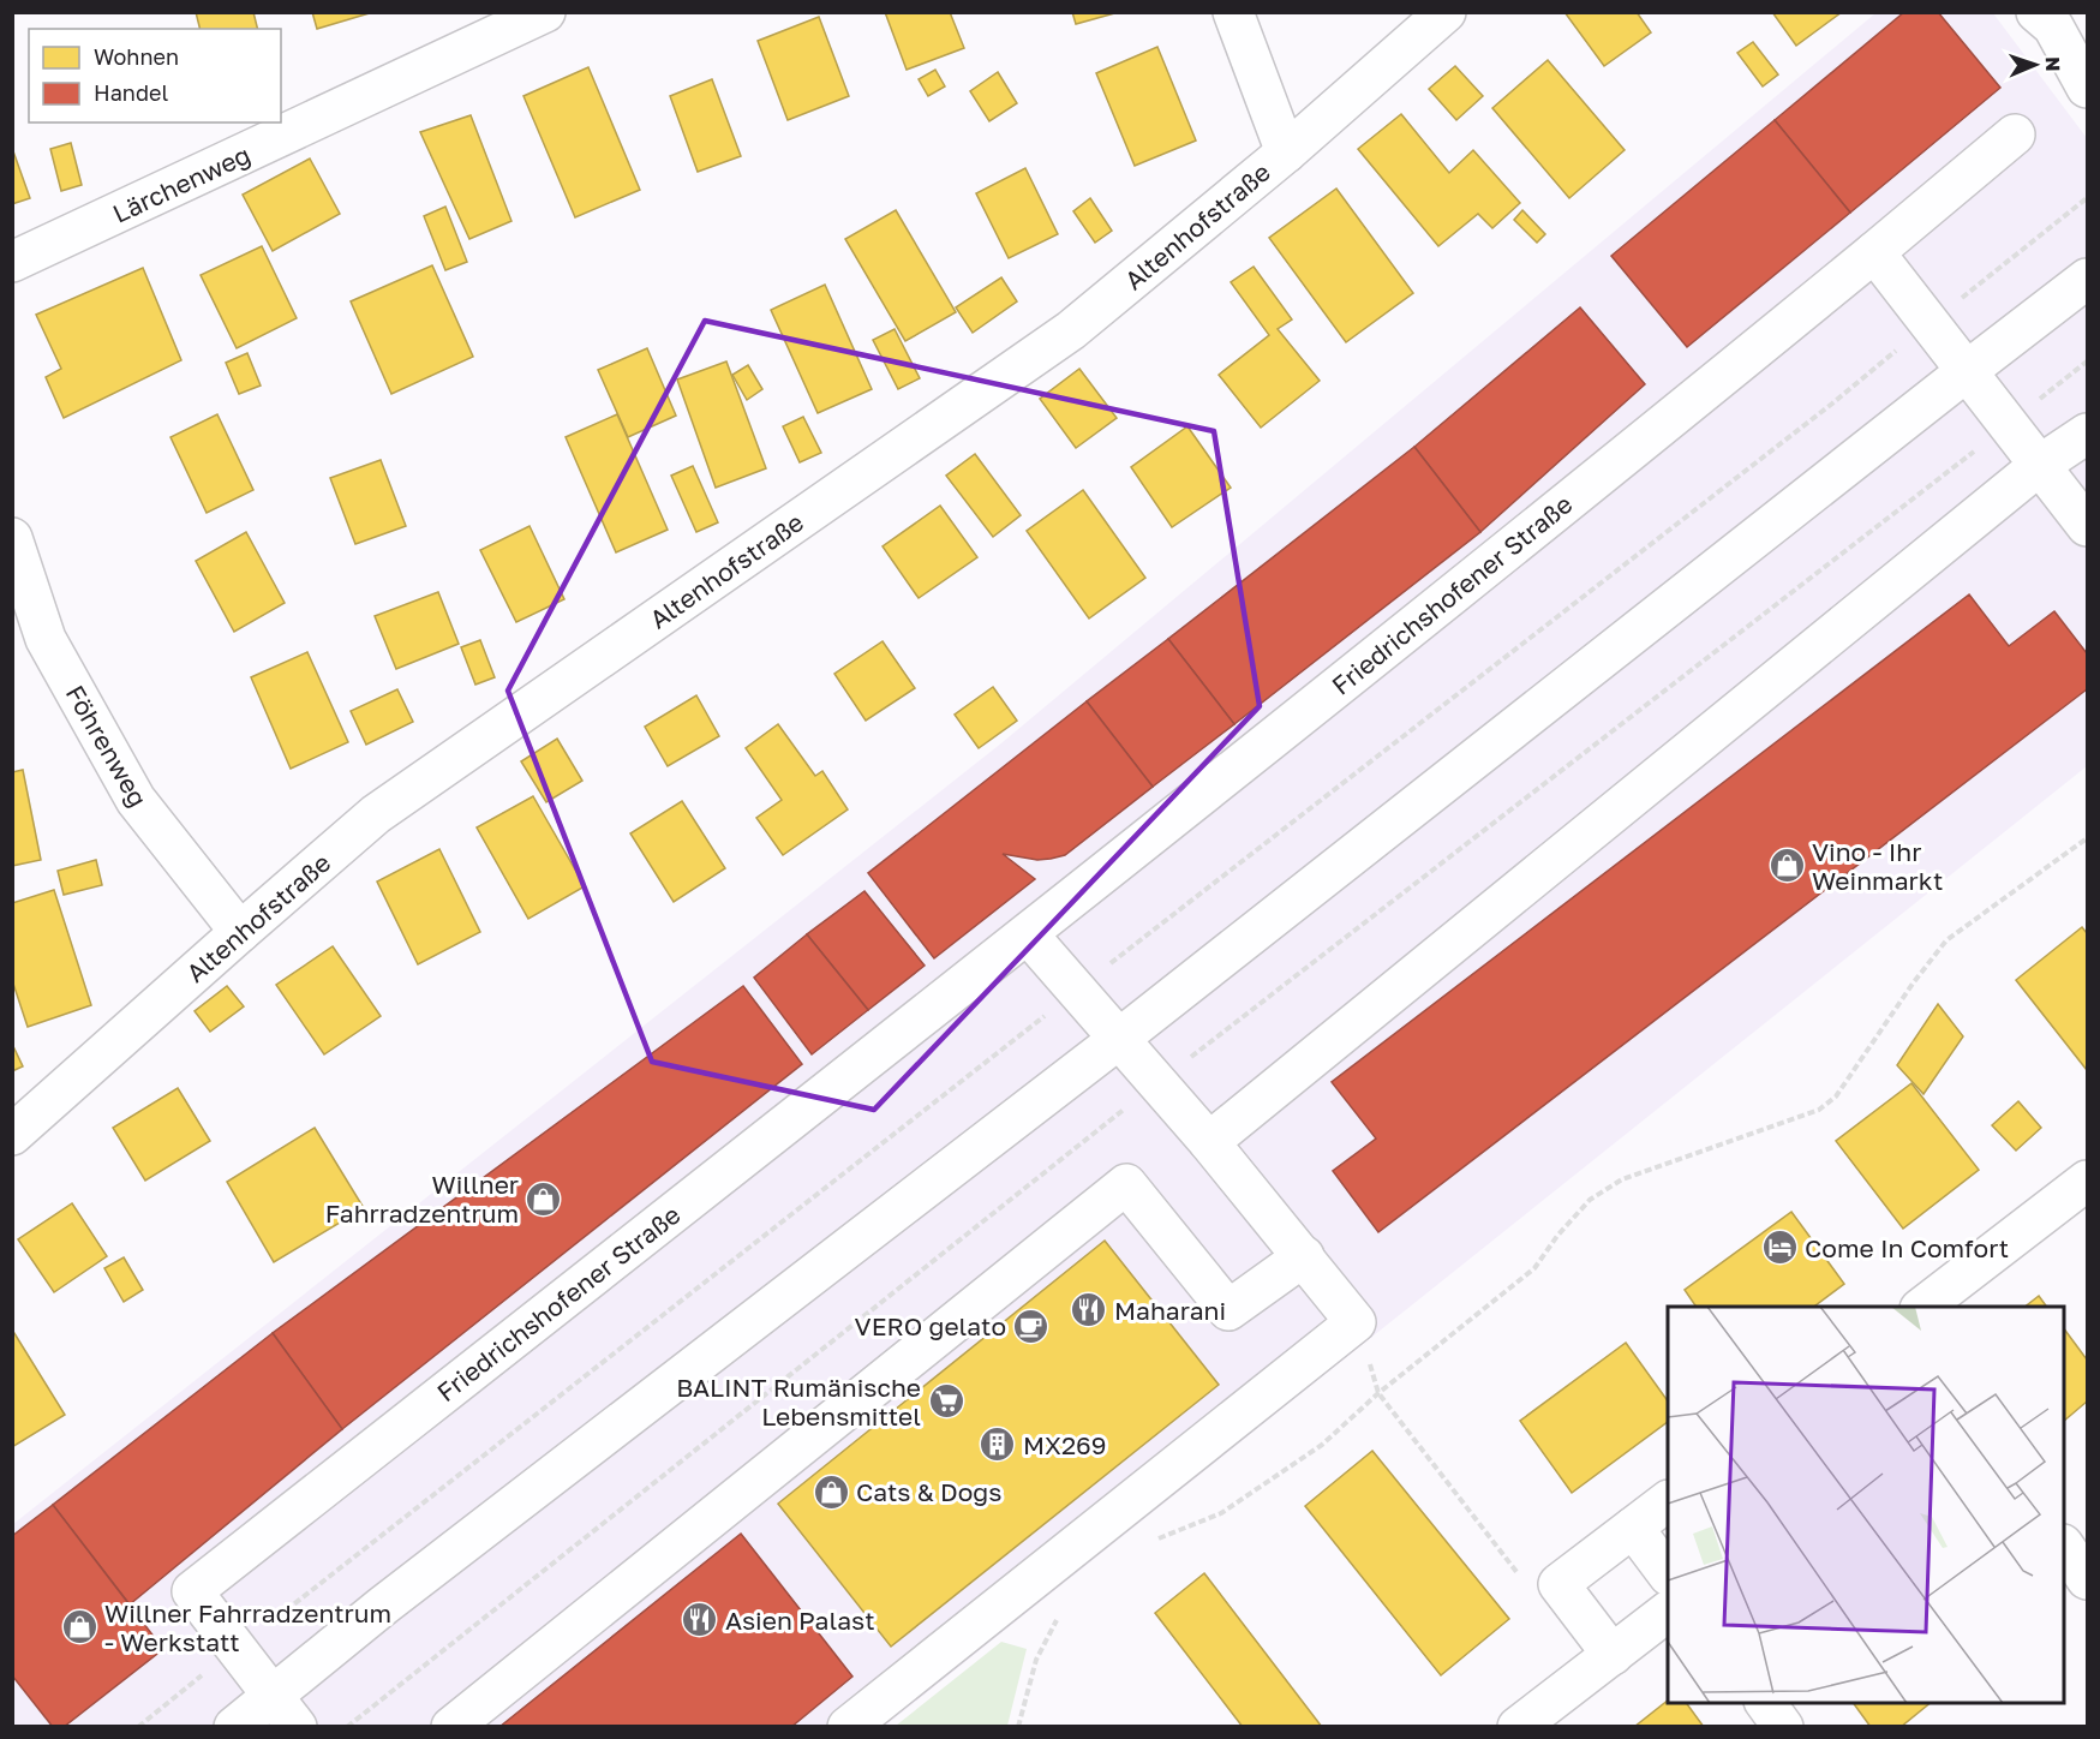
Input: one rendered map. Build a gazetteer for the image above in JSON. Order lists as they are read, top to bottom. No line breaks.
{"streets":{"street":["Lärchenweg","Altenhofstraße","Friedrichshofener Straße","Föhrenweg"]},"crossings":[["Altenhofstraße","Föhrenweg"]],"places":{"shop":["Vino - Ihr Weinmarkt","Willner Fahrradzentrum","Cats & Dogs","Willner Fahrradzentrum - Werkstatt"],"hotel":["Come In Comfort"],"restaurant":["Maharani","Asien Palast"],"cafe":["VERO gelato"],"supermarket":["BALINT Rumänische Lebensmittel"],"building":["MX269"]},"legend":["Wohnen","Handel"],"north":"right"}
